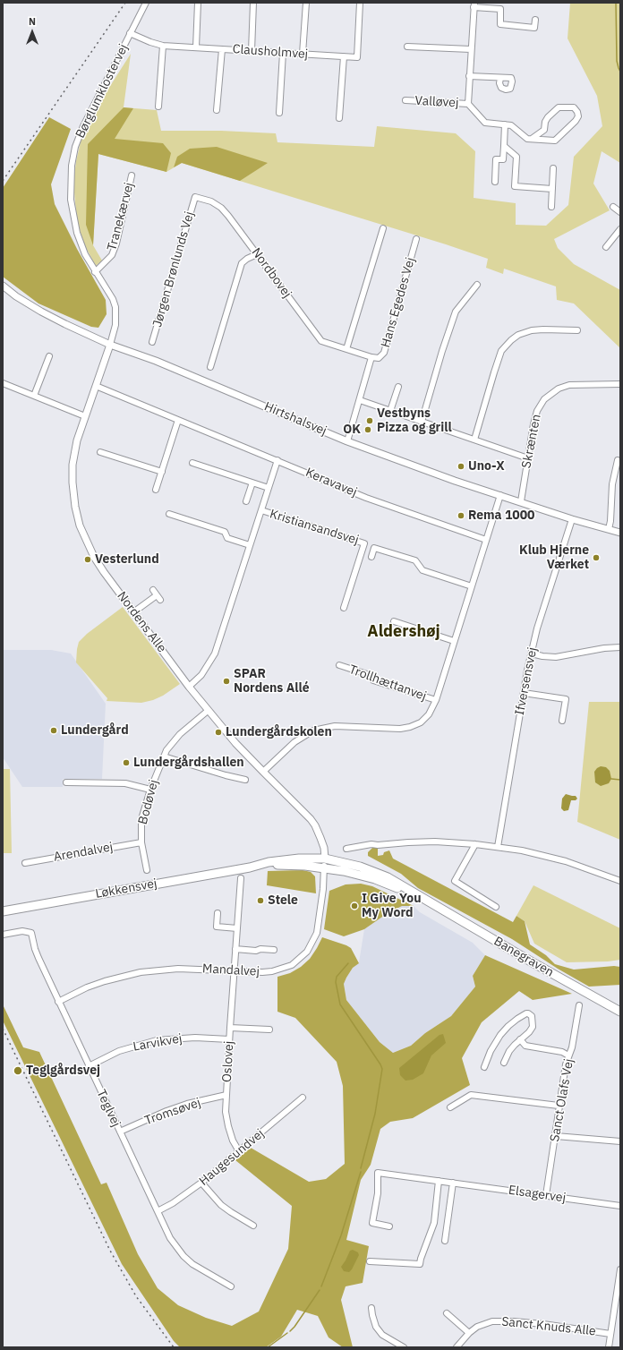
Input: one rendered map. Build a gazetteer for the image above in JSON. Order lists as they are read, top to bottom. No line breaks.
{"streets":{"main road":["Løkkensvej","Banegraven"],"street":["Clausholmvej","Børglumklostervej","Valløvej","Tranekærvej","Jørgen Brønlunds Vej","Nordbovej","Hans Egedes Vej","Hirtshalsvej","Skrænten","Keravavej","Kristiansandsvej","Nordens Alle","Ifversensvej","Trollhættanvej","Bodøvej","Arendalvej","Mandalvej","Larvikvej","Oslovej","Sanct Olafs Vej","Teglvej","Tromsøvej","Haugesundvej","Elsagervej","Sanct Knuds Alle"]},"crossings":[["Clausholmvej","Børglumklostervej"],["Børglumklostervej","Tranekærvej"],["Børglumklostervej","Hirtshalsvej"],["Børglumklostervej","Nordens Alle"],["Jørgen Brønlunds Vej","Nordbovej"],["Nordbovej","Hans Egedes Vej"],["Hirtshalsvej","Skrænten"],["Hirtshalsvej","Nordens Alle"],["Hirtshalsvej","Ifversensvej"],["Hirtshalsvej","Trollhættanvej"],["Keravavej","Kristiansandsvej"],["Keravavej","Nordens Alle"],["Keravavej","Trollhættanvej"],["Kristiansandsvej","Nordens Alle"],["Nordens Alle","Trollhættanvej"],["Nordens Alle","Bodøvej"],["Nordens Alle","Løkkensvej"],["Nordens Alle","Banegraven"],["Nordens Alle","Mandalvej"],["Bodøvej","Arendalvej"],["Løkkensvej","Banegraven"],["Løkkensvej","Mandalvej"],["Banegraven","Mandalvej"],["Mandalvej","Oslovej"],["Mandalvej","Teglvej"],["Larvikvej","Oslovej"],["Larvikvej","Teglvej"],["Oslovej","Tromsøvej"],["Oslovej","Haugesundvej"],["Sanct Olafs Vej","Elsagervej"],["Teglvej","Tromsøvej"],["Teglvej","Haugesundvej"]],"districts":["Aldershøj"],"places":["Vestbyns Pizza og grill","OK","Uno-X","Rema 1000","Klub Hjerne Værket","Vesterlund","SPAR Nordens Allé","Lundergård","Lundergårdskolen","Lundergårdshallen","Stele","I Give You My Word","Teglgårdsvej"],"north":"top"}
